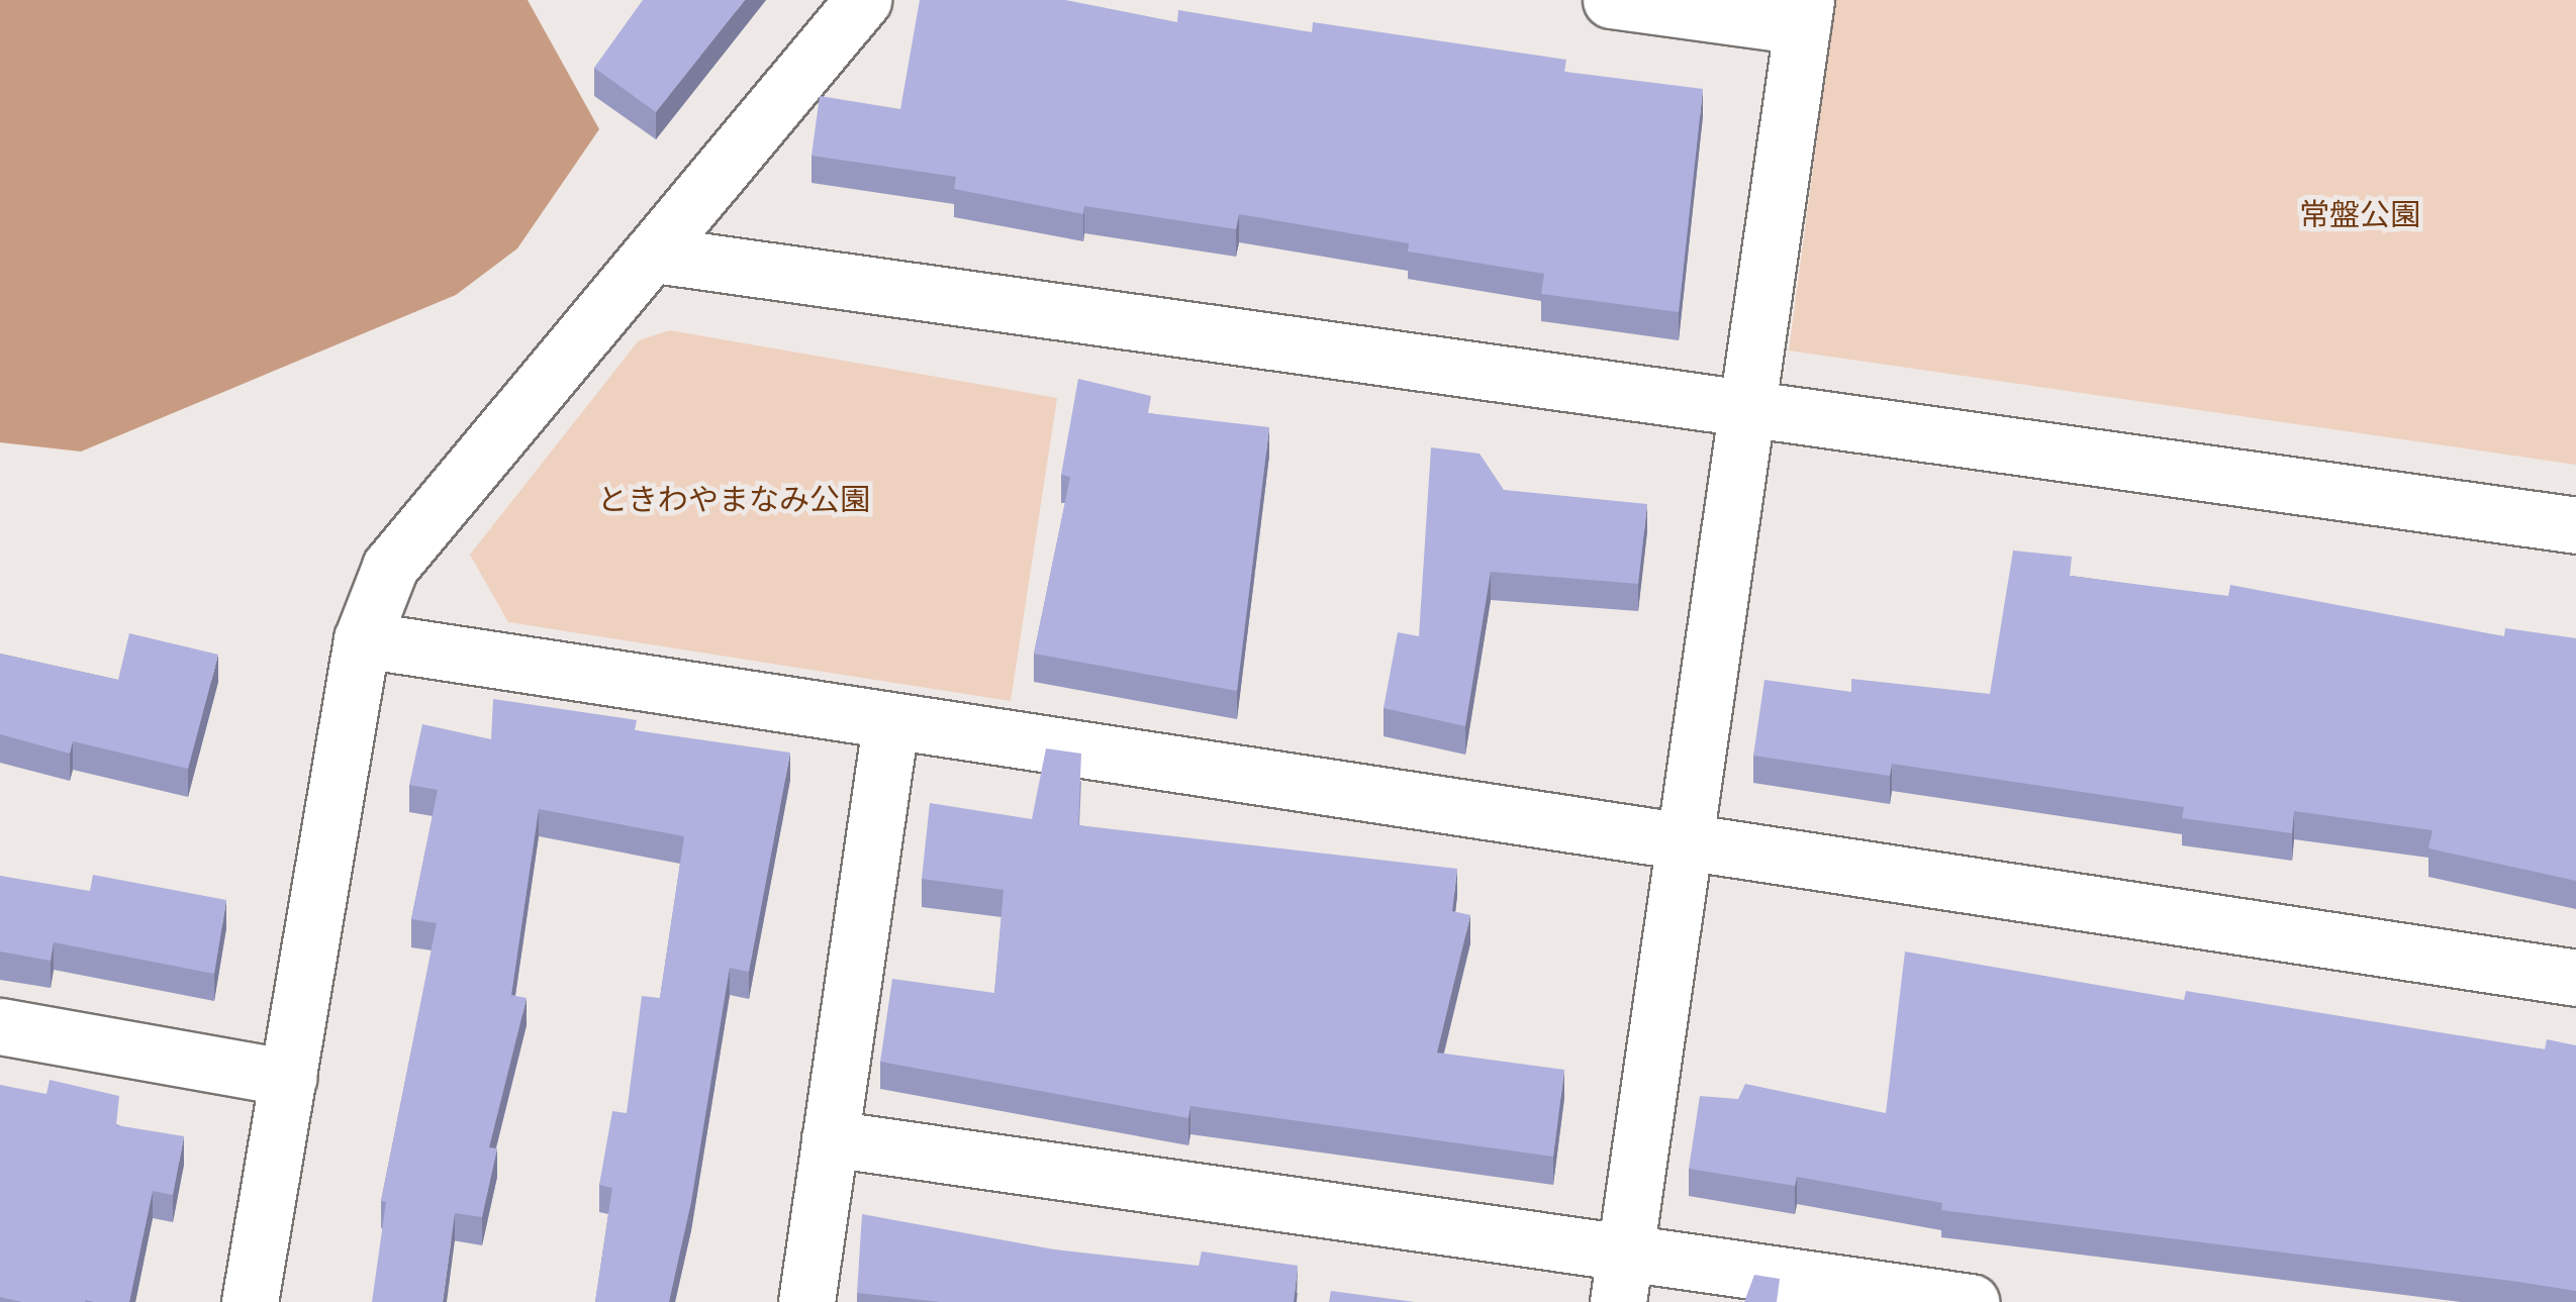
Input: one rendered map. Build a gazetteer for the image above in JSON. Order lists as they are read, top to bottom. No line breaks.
{"parks":["常盤公園","ときわやまなみ公園"]}
